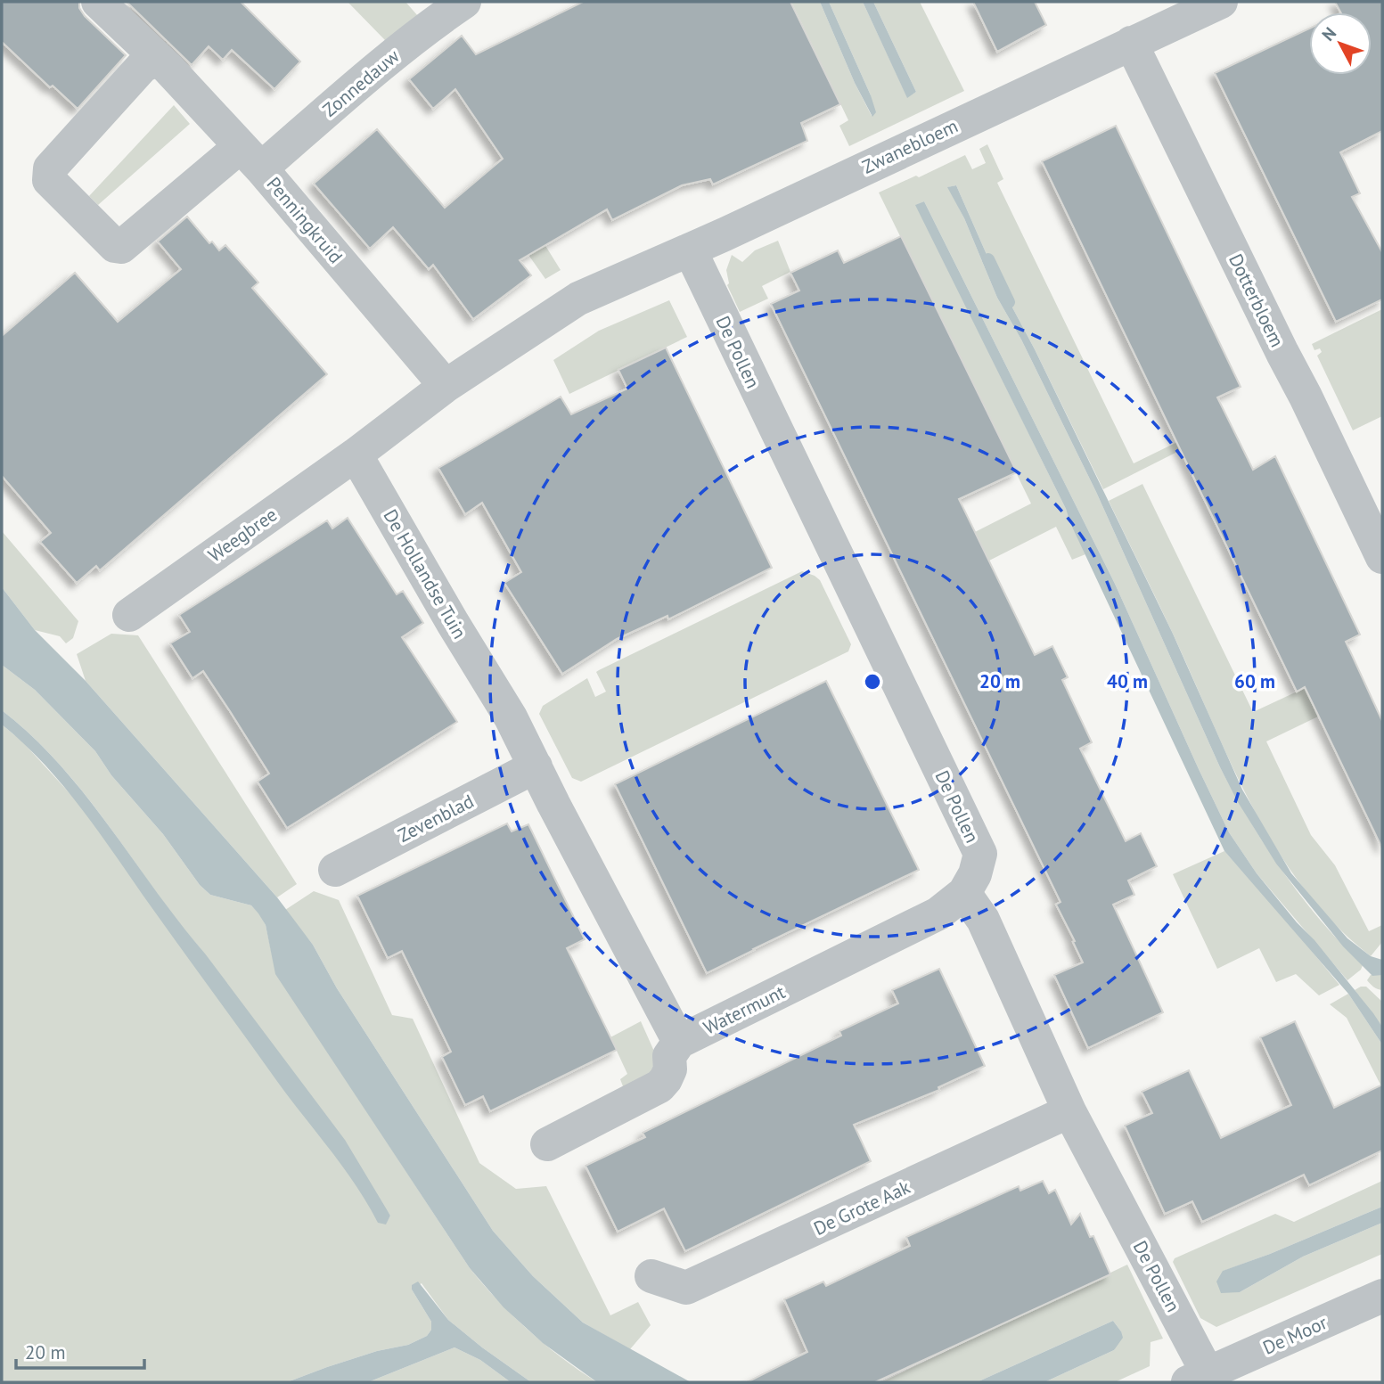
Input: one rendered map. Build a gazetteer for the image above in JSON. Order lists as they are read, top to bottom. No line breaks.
{"streets":{"street":["Zonnedauw","Zwanebloem","Penningkruid","Dotterbloem","De Pollen","Weegbree","De Hollandse Tuin","Zevenblad","Watermunt","De Grote Aak","De Moor"]},"crossings":[["Zonnedauw","Penningkruid"],["Zwanebloem","Dotterbloem"],["Zwanebloem","De Pollen"],["De Pollen","Watermunt"],["De Pollen","De Grote Aak"],["De Pollen","De Moor"],["Weegbree","De Hollandse Tuin"],["De Hollandse Tuin","Zevenblad"],["De Hollandse Tuin","Watermunt"]],"scale_bar":"20 m","north":"top left","rings":["20 m","40 m","60 m"]}
